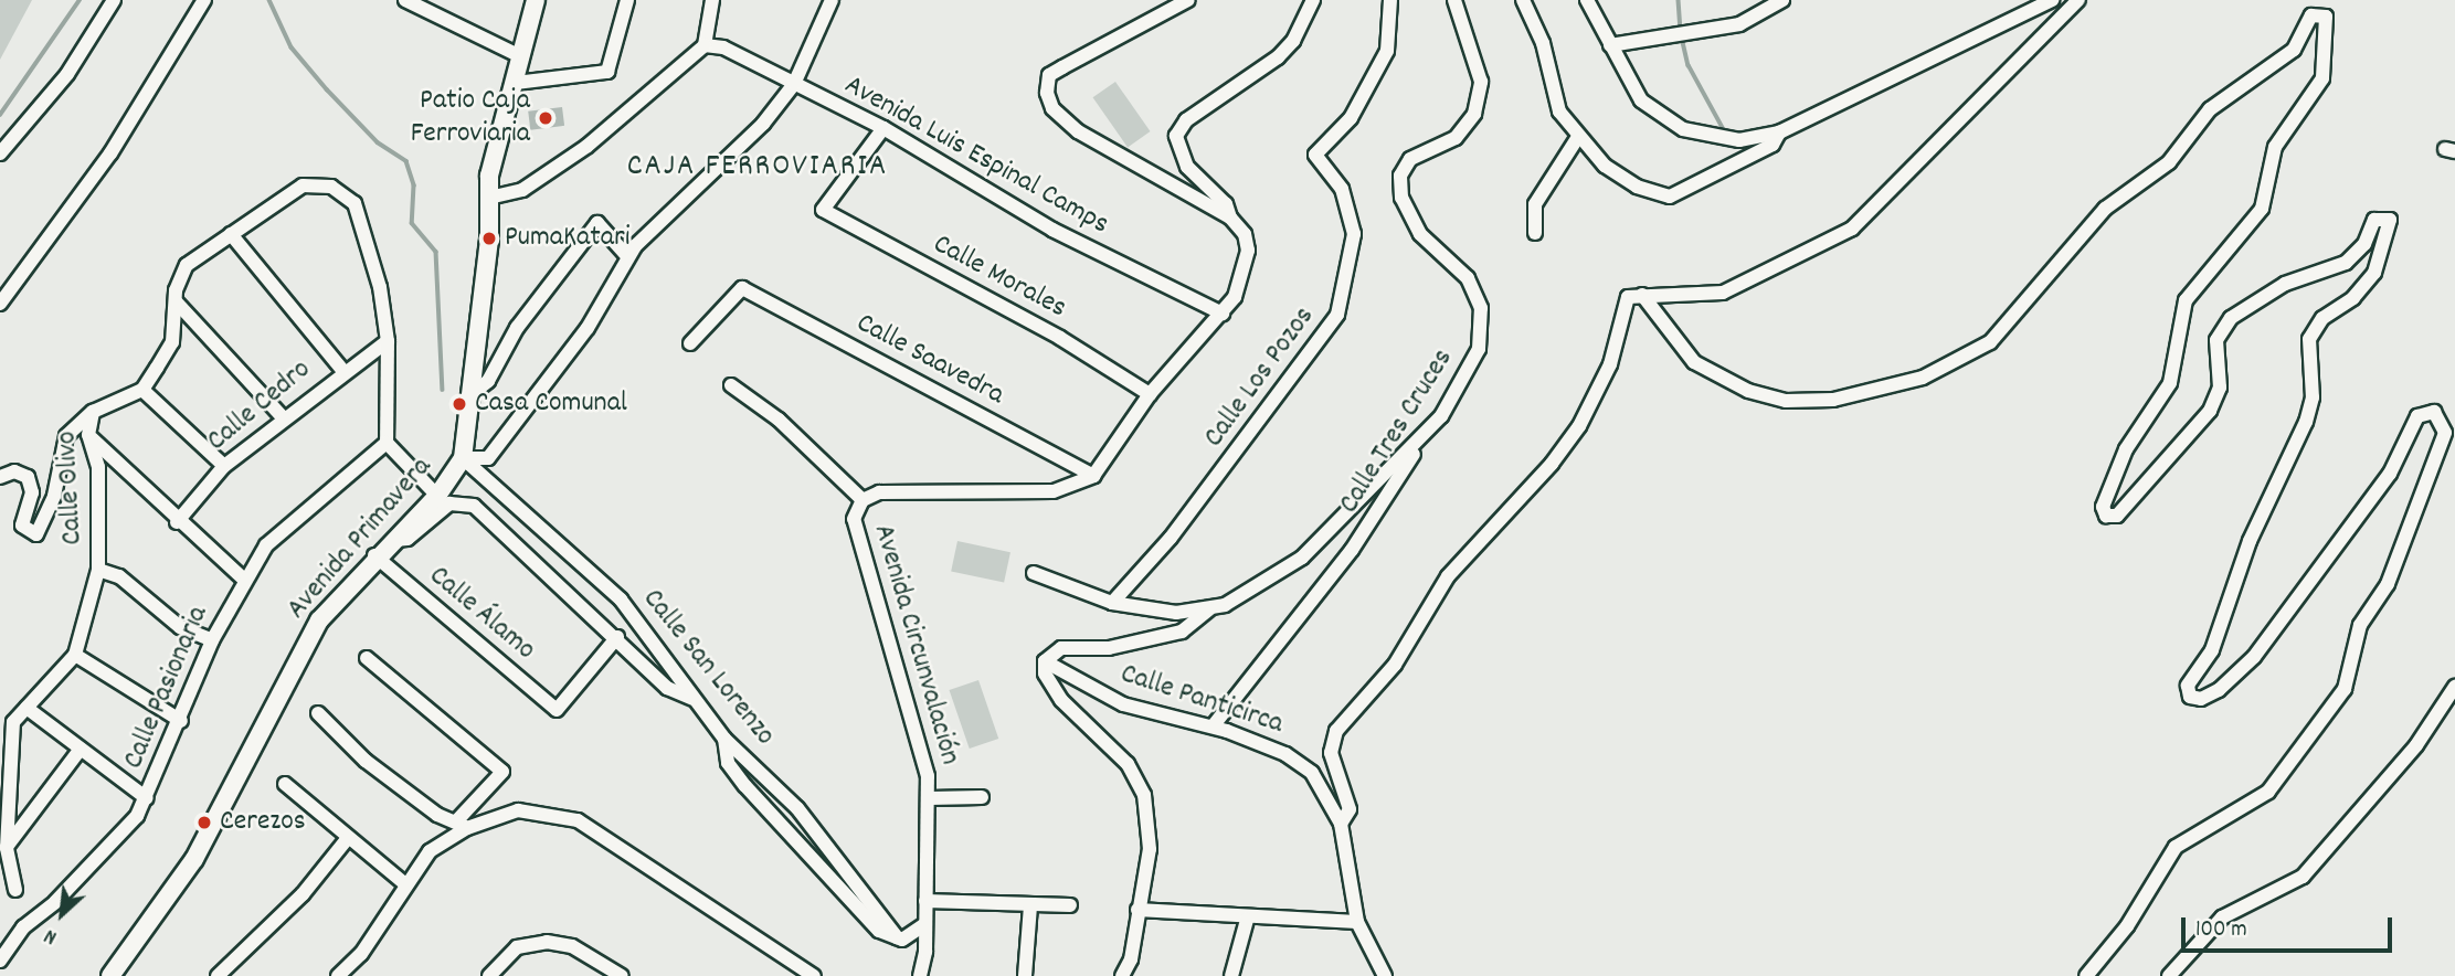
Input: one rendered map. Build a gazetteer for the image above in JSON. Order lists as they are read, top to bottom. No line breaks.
{"streets":{"main road":["Avenida Primavera"],"street":["Avenida Luis Espinal Camps","Calle Morales","Calle Saavedra","Calle Los Pozos","Calle Cedro","Calle Tres Cruces","Calle Olivo","Calle Álamo","Avenida Circunvalación","Calle San Lorenzo","Calle Pasionaria","Calle Panticirca"]},"crossings":[["Avenida Luis Espinal Camps","Calle Morales"],["Calle Saavedra","Avenida Circunvalación"],["Calle Tres Cruces","Calle Panticirca"],["Avenida Primavera","Calle Álamo"],["Avenida Primavera","Calle San Lorenzo"]],"districts":["CAJA FERROVIARIA"],"places":["Patio Caja Ferroviaria","PumaKatari","Casa Comunal","Cerezos"],"scale_bar":"100 m","north":"bottom left"}
